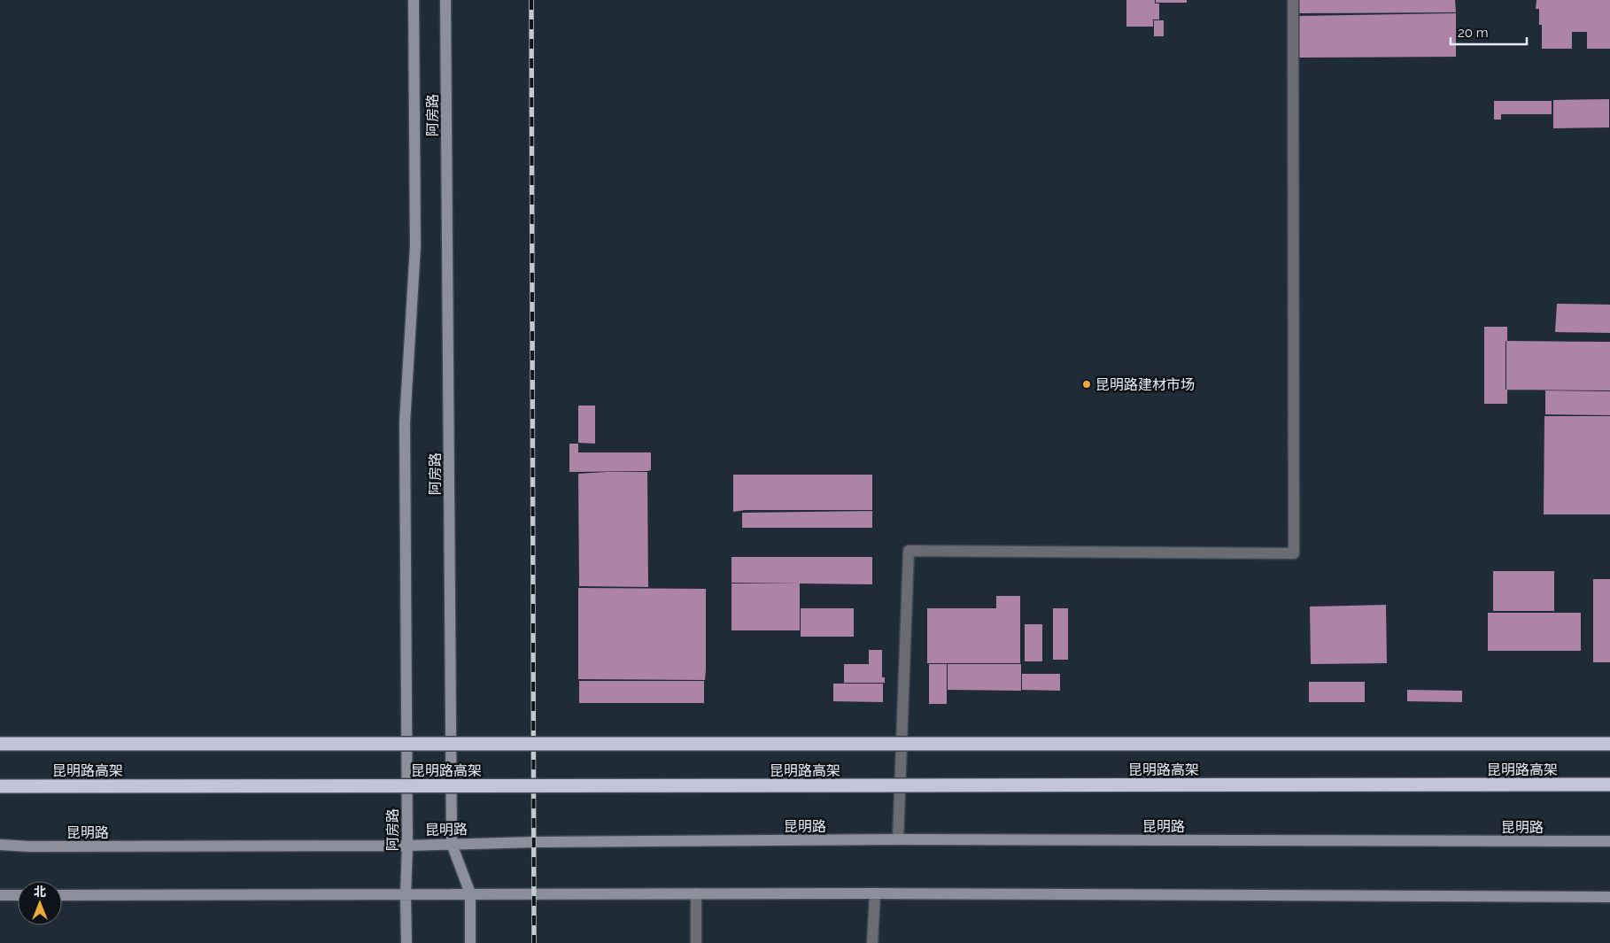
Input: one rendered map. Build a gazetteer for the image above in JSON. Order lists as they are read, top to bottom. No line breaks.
{"streets":{"highway":["昆明路高架"],"main road":["阿房路","昆明路"]},"crossings":[["阿房路","昆明路"]],"places":["昆明路建材市场"],"scale_bar":"20 m","north":"top"}
